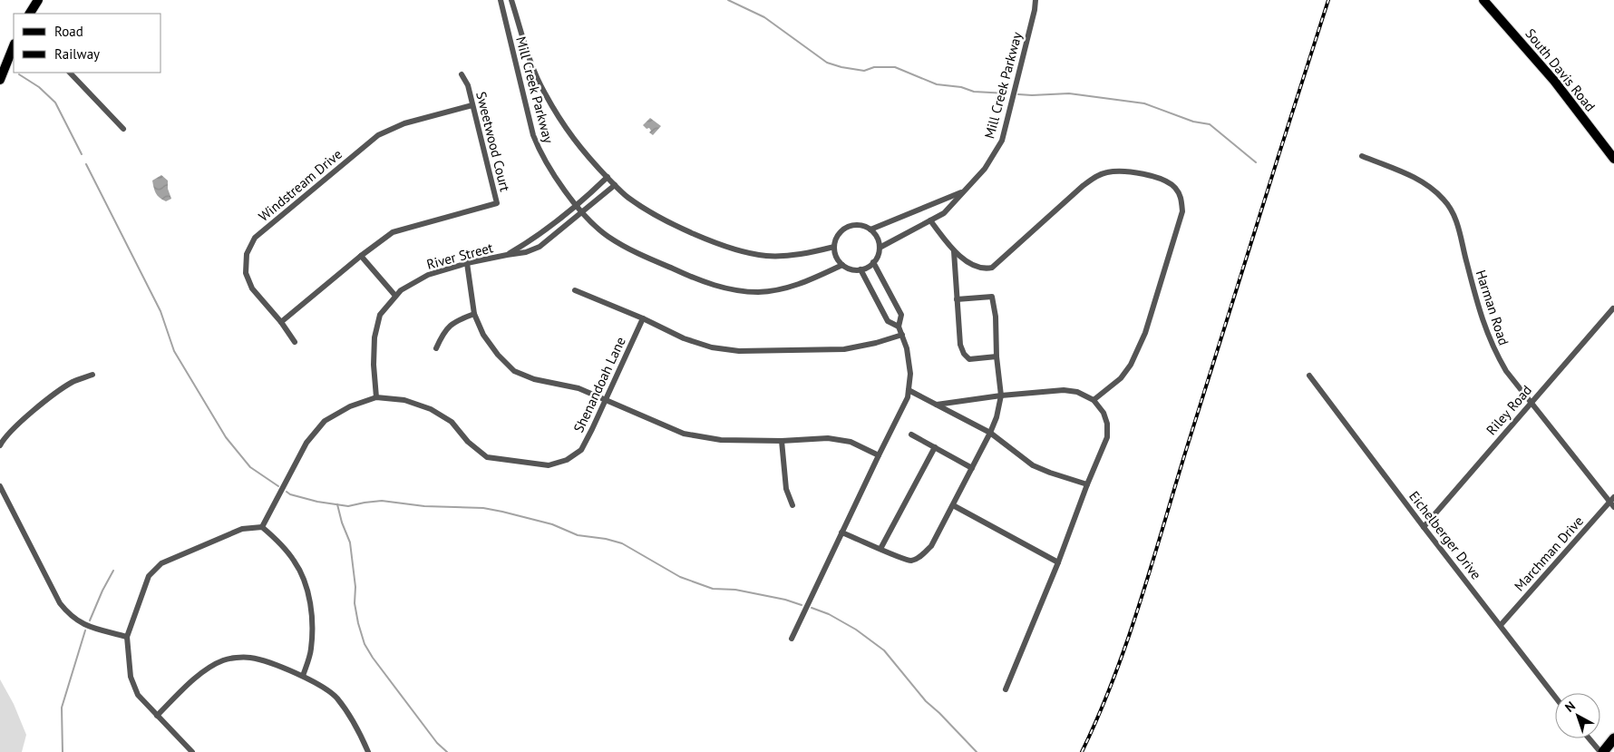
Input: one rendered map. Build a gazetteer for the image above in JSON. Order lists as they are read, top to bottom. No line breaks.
{"streets":{"main road":["South Davis Road"],"street":["Mill Creek Parkway","Sweetwood Court","Windstream Drive","River Street","Harman Road","Shenandoah Lane","Riley Road","Eichelberger Drive","Marchman Drive"]},"crossings":[["Mill Creek Parkway","River Street"],["Sweetwood Court","Windstream Drive"],["River Street","Shenandoah Lane"],["Harman Road","Riley Road"],["Harman Road","Marchman Drive"],["Riley Road","Eichelberger Drive"],["Eichelberger Drive","Marchman Drive"]],"legend":["Road","Railway"],"north":"top left"}
